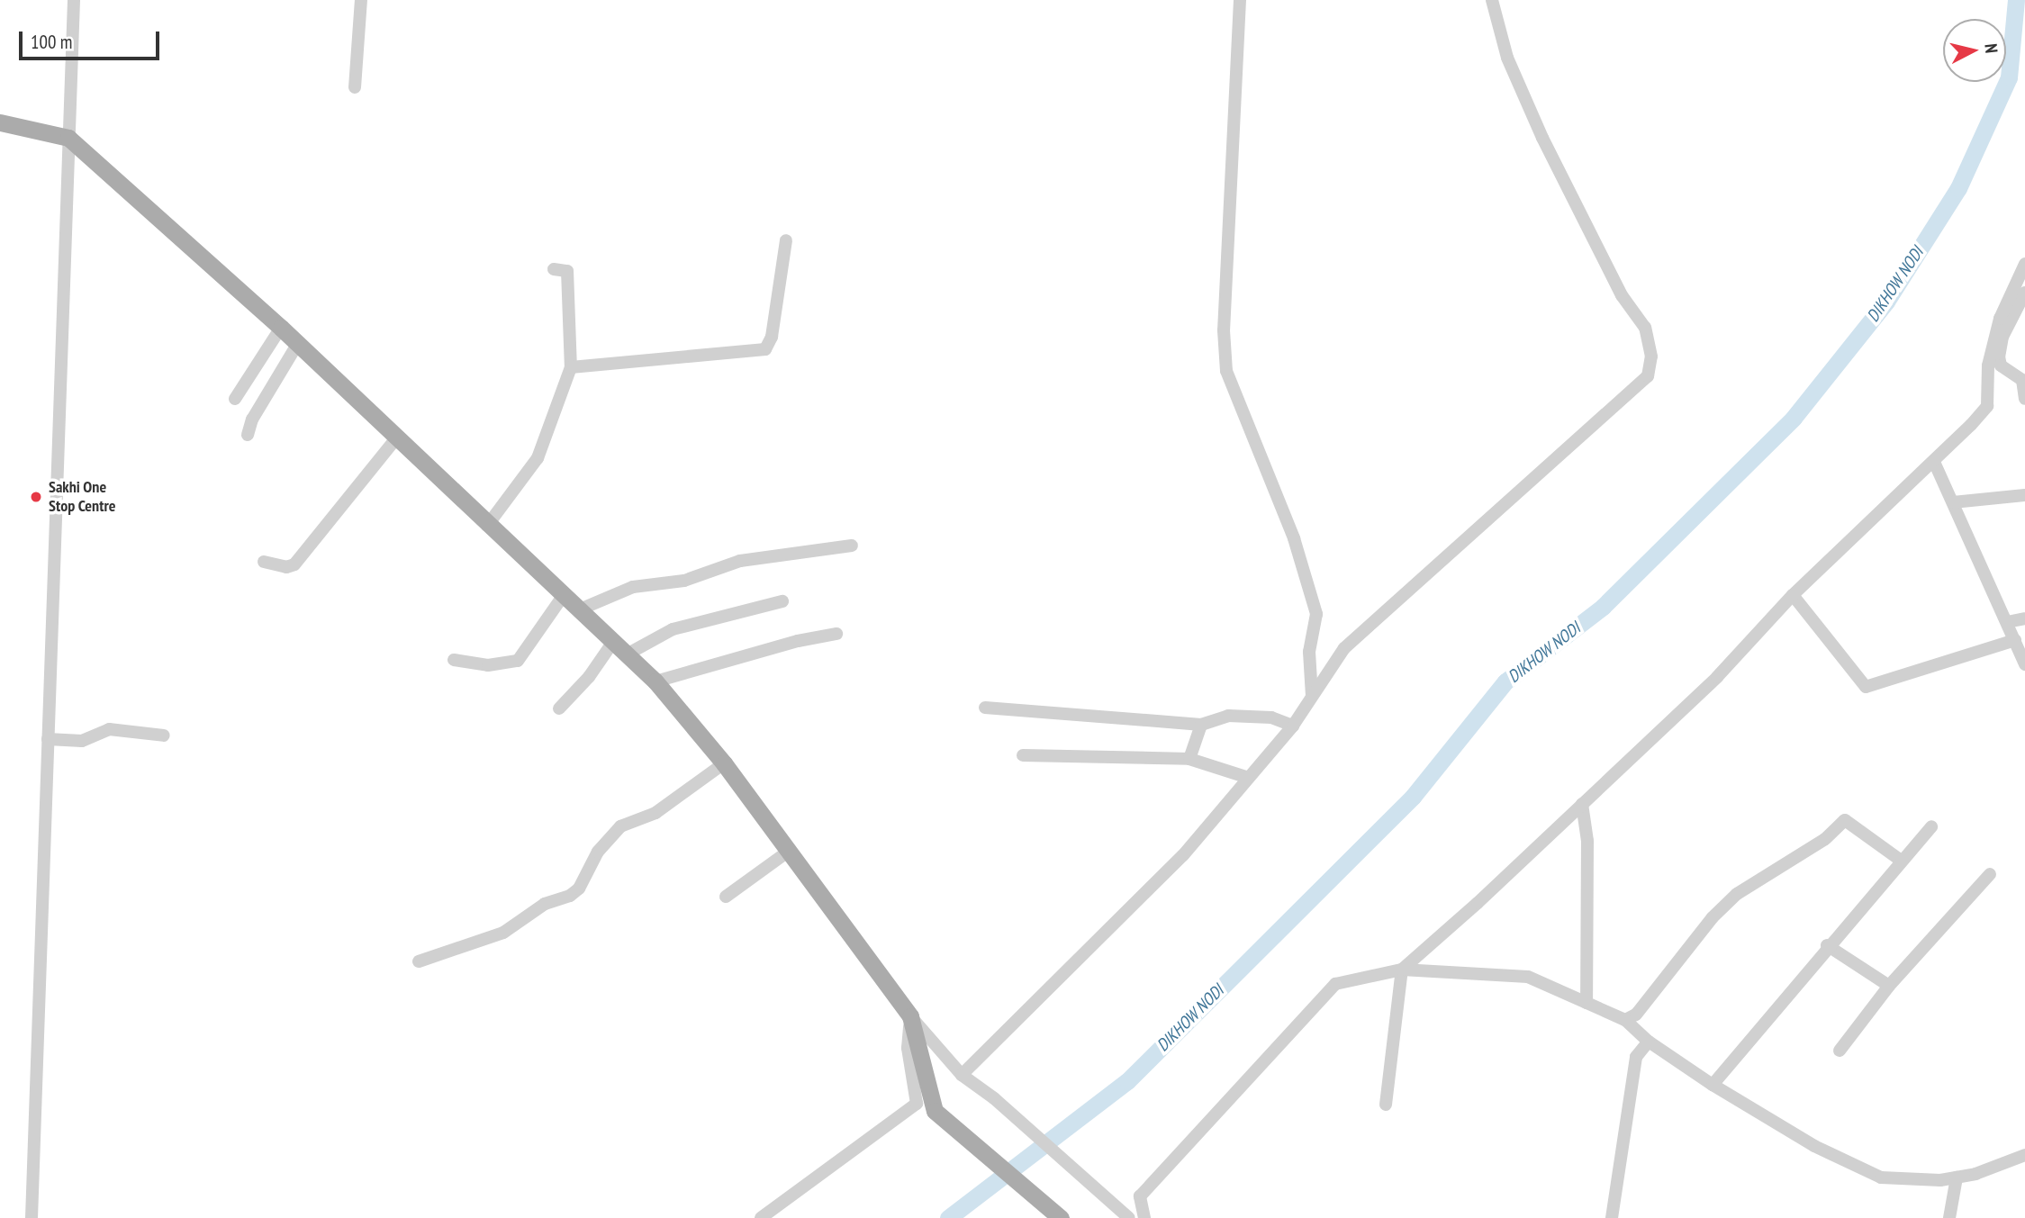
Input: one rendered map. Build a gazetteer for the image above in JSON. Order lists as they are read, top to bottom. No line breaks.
{"water":["DIKHOW NODI"],"places":["Sakhi One Stop Centre"],"scale_bar":"100 m","north":"right"}
